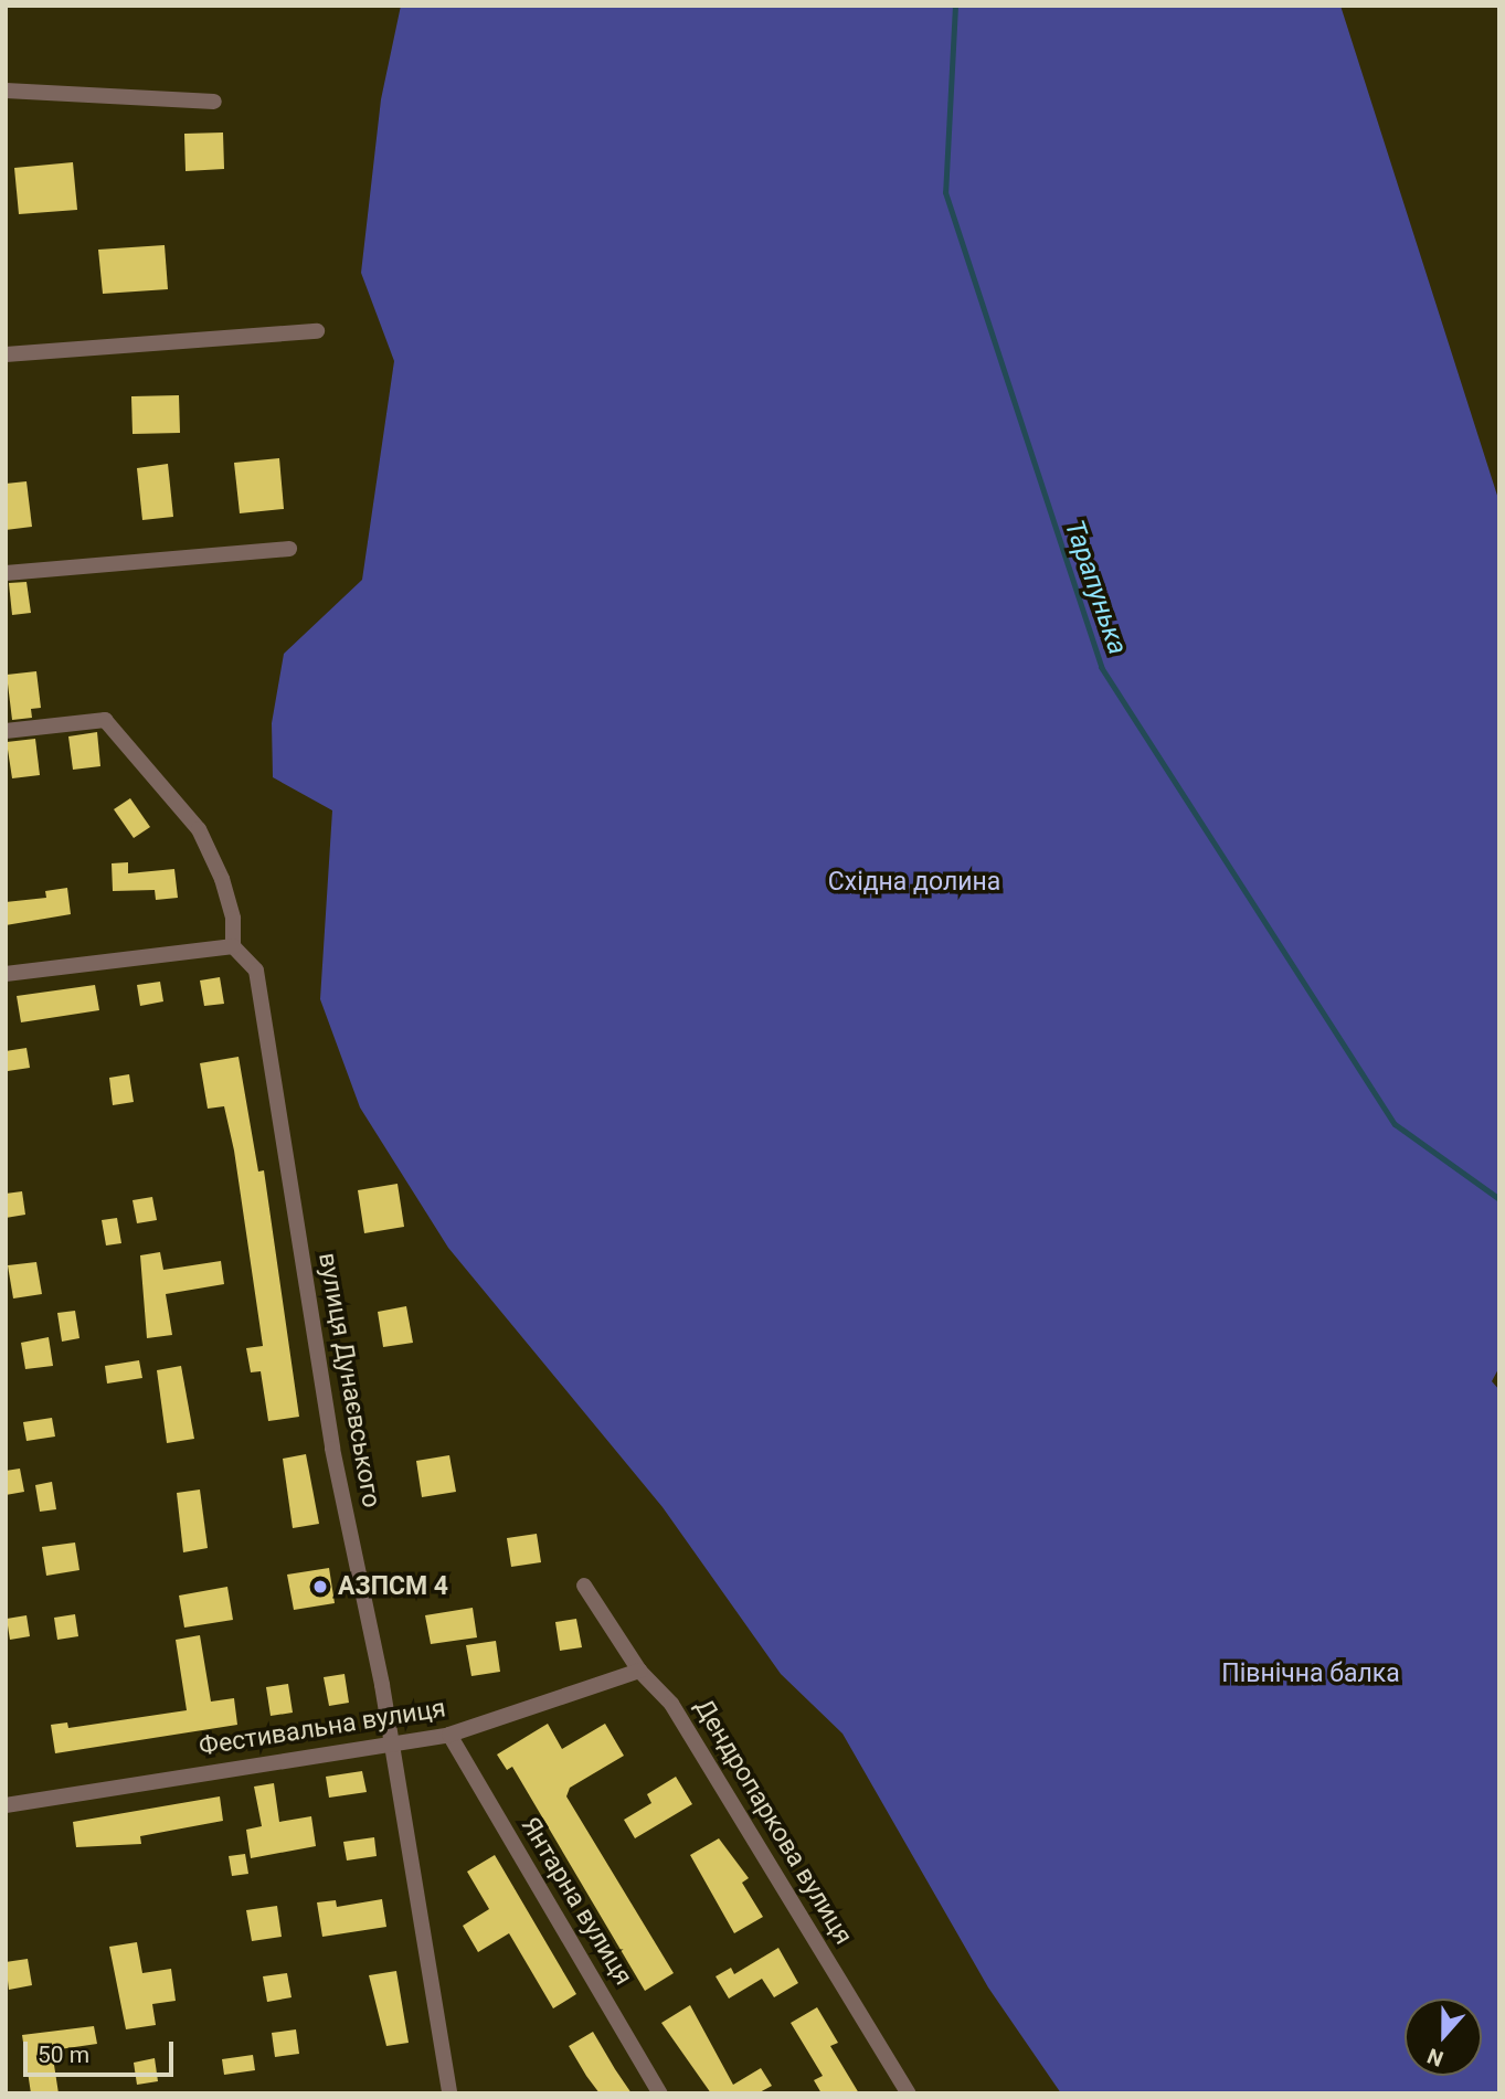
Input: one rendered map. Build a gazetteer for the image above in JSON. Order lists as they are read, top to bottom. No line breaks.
{"streets":{"street":["вулиця Дунаєвського","Фестивальна вулиця","Дендропаркова вулиця","Янтарна вулиця"]},"crossings":[["вулиця Дунаєвського","Фестивальна вулиця"],["Фестивальна вулиця","Дендропаркова вулиця"],["Фестивальна вулиця","Янтарна вулиця"]],"water":["Тарапунька"],"parks":["Східна долина","Північна балка"],"places":["АЗПСМ 4"],"scale_bar":"50 m","north":"bottom"}
